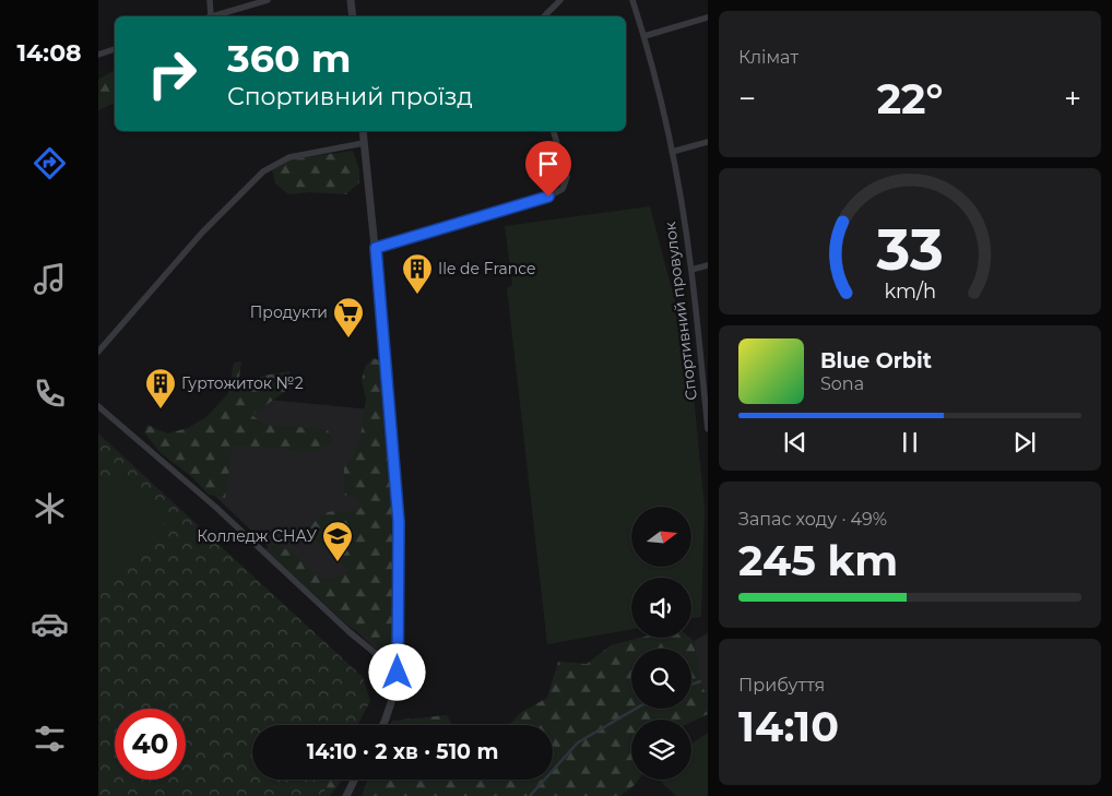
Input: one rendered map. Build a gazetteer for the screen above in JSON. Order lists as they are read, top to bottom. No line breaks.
{"streets":{"street":["Спортивний провулок"]},"places":{"building":["Ile de France","Гуртожиток №2"],"supermarket":["Продукти"],"school or university":["Колледж СНАУ"]},"north":"right","page":{"tabs":"14:08","tile":["Клімат",["Запас ходу · 49%","245 km"],["Прибуття","14:10"]],"turn":["360 m","Спортивний проїзд"],"heat":["−","22°","+"],"song":["Blue Orbit","Sona"],"limit":"40","trip":"14:10 · 2 хв · 510 m","gauge":["33","km/h"]}}
